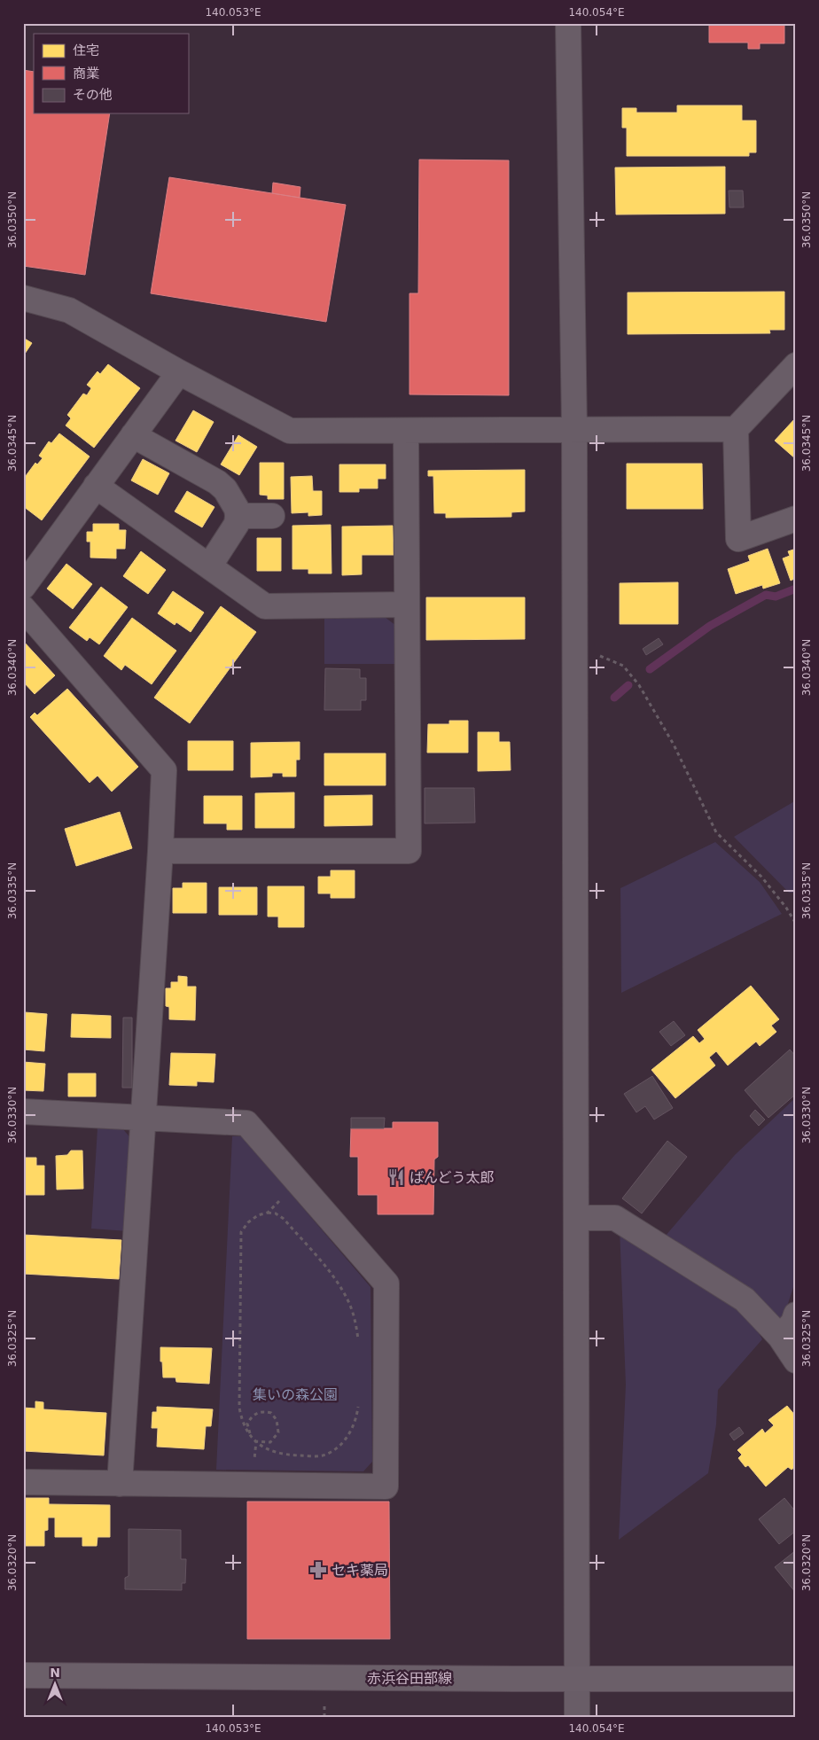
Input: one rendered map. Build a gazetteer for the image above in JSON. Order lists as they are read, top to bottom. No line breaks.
{"streets":{"main road":["赤浜谷田部線"]},"parks":["集いの森公園"],"places":{"restaurant":["ばんどう太郎"],"pharmacy":["セキ薬局"]},"legend":["住宅","商業","その他"],"north":"top","coordinates":["140.053°E","140.054°E","36.0350°N","36.0345°N","36.0340°N","36.0335°N","36.0330°N","36.0325°N","36.0320°N"]}
